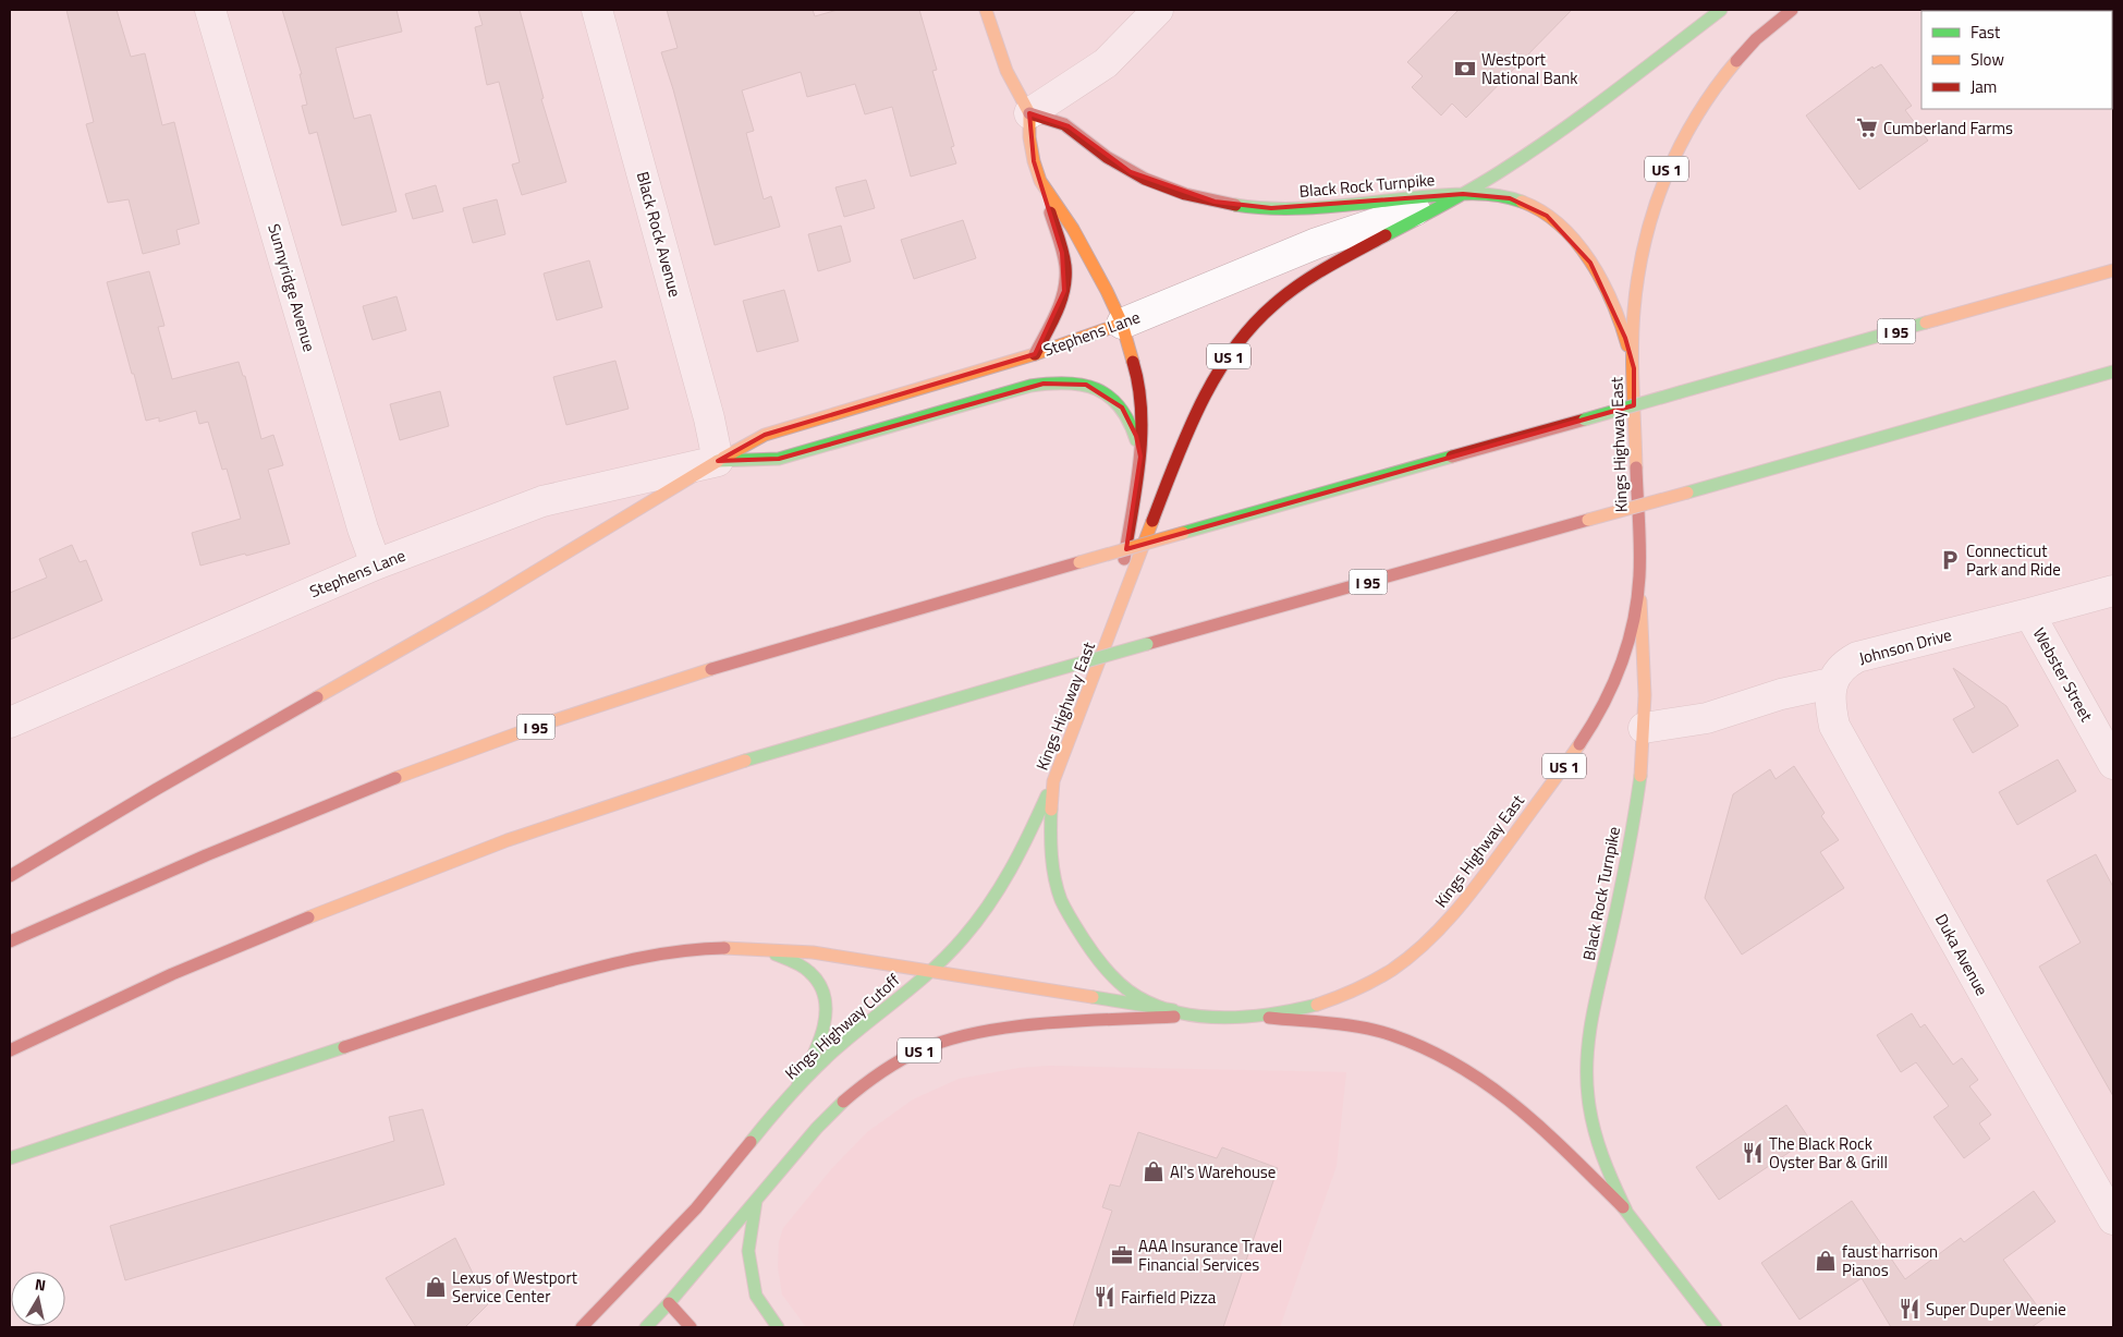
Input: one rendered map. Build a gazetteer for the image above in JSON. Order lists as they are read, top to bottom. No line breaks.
{"streets":{"main road":["US 1","Black Rock Turnpike","I 95","Stephens Lane","Kings Highway East","Kings Highway Cutoff"],"street":["Black Rock Avenue","Sunnyridge Avenue","Johnson Drive","Webster Street","Duka Avenue"]},"crossings":[["US 1","Kings Highway East"],["Black Rock Turnpike","Stephens Lane"],["Black Rock Turnpike","Kings Highway East"],["Black Rock Avenue","Stephens Lane"],["Sunnyridge Avenue","Stephens Lane"],["Stephens Lane","Kings Highway East"],["Kings Highway East","Kings Highway Cutoff"],["Johnson Drive","Webster Street"],["Johnson Drive","Duka Avenue"]],"places":{"bank":["Westport National Bank"],"supermarket":["Cumberland Farms"],"parking":["Connecticut Park and Ride"],"restaurant":["The Black Rock Oyster Bar & Grill","Fairfield Pizza","Super Duper Weenie"],"shop":["Al's Warehouse","faust harrison Pianos","Lexus of Westport Service Center"],"office":["AAA Insurance Travel Financial Services"]},"legend":["Fast","Slow","Jam"],"north":"top"}
